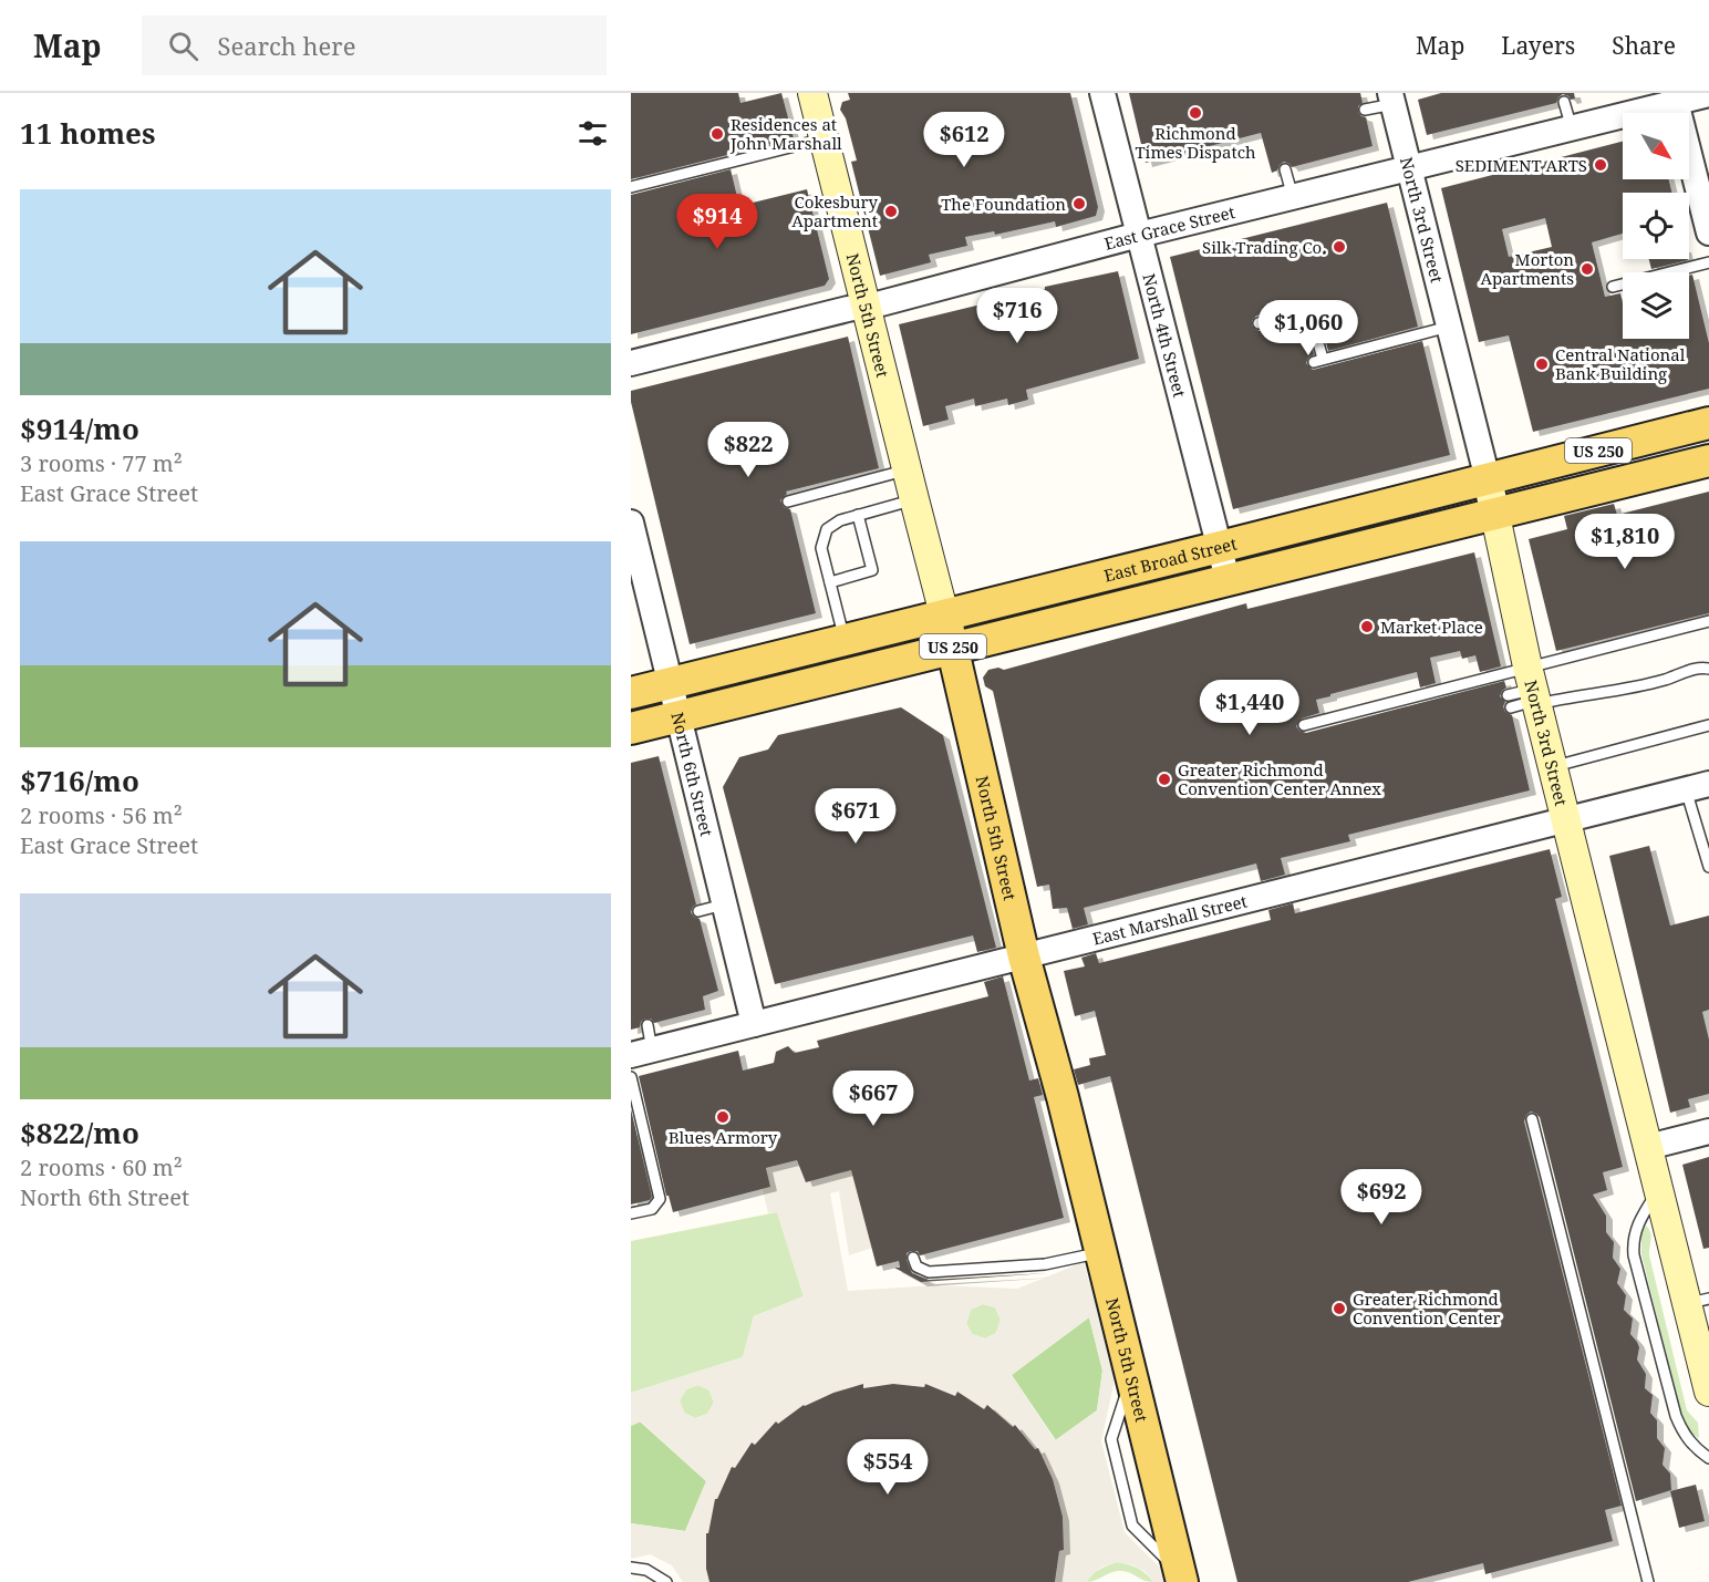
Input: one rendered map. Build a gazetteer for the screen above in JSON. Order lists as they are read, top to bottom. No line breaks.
{"streets":{"main road":["North 3rd Street","North 5th Street","US 250","East Broad Street"],"street":["East Grace Street","North 4th Street","North 6th Street","East Marshall Street"]},"crossings":[["North 3rd Street","East Grace Street"],["North 3rd Street","East Broad Street"],["North 3rd Street","East Marshall Street"],["East Grace Street","North 5th Street"],["East Grace Street","North 4th Street"],["North 5th Street","East Broad Street"],["North 5th Street","East Marshall Street"],["North 4th Street","East Broad Street"],["East Broad Street","North 6th Street"],["North 6th Street","East Marshall Street"]],"places":["Richmond Times Dispatch","Residences at John Marshall","SEDIMENT ARTS","The Foundation","Cokesbury Apartment","Silk Trading Co.","Morton Apartments","Central National Bank Building","Market Place","Greater Richmond Convention Center Annex","Blues Armory","Greater Richmond Convention Center"],"north":"bottom right","page":{"header":"Map","search":"Search here","nav":["Map","Layers","Share"],"heading":"11 homes","price":["$612","$914","$716","$1,060","$822","$1,810","$1,440","$671","$667","$692","$554"],"list":[{"name":"$914/mo","note":"3 rooms · 77 m² · East Grace Street"},{"name":"$716/mo","note":"2 rooms · 56 m² · East Grace Street"},{"name":"$822/mo","note":"2 rooms · 60 m² · North 6th Street"}]}}
